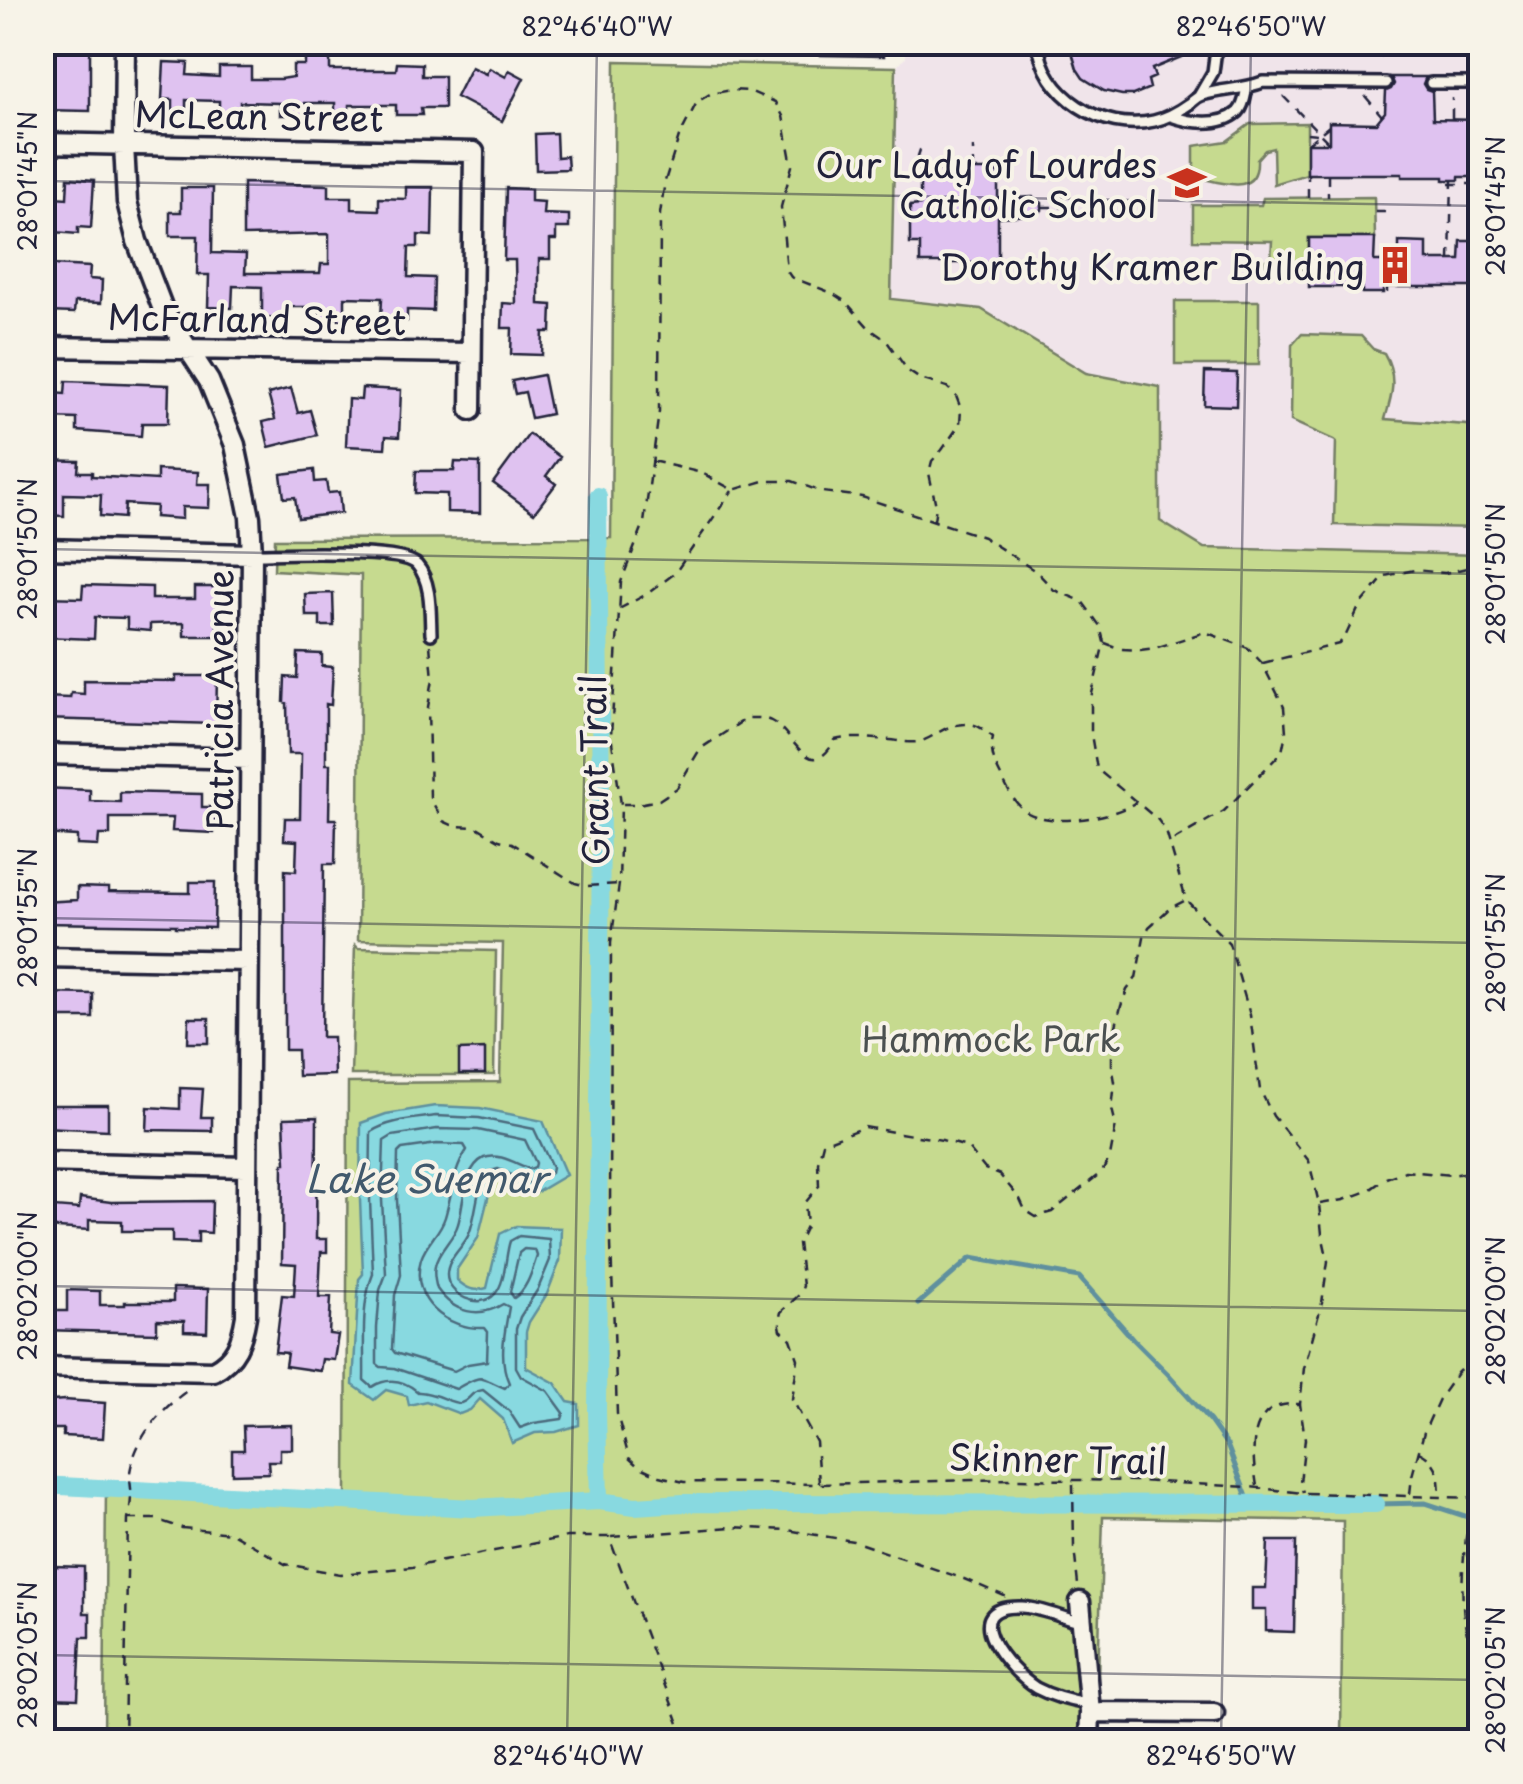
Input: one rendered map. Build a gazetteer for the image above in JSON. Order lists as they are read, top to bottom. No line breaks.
{"streets":{"street":["McLean Street","McFarland Street","Patricia Avenue"],"path":["Grant Trail","Skinner Trail"]},"crossings":[["McLean Street","McFarland Street"],["McLean Street","Patricia Avenue"],["McFarland Street","Patricia Avenue"],["Grant Trail","Skinner Trail"]],"water":["Lake Suemar"],"parks":["Hammock Park"],"places":{"school or university":["Our Lady of Lourdes Catholic School"],"building":["Dorothy Kramer Building"]},"coordinates":["82°46'40\"W","82°46'50\"W","28°01'45\"N","28°01'50\"N","28°01'55\"N","28°02'00\"N","28°02'05\"N"]}
